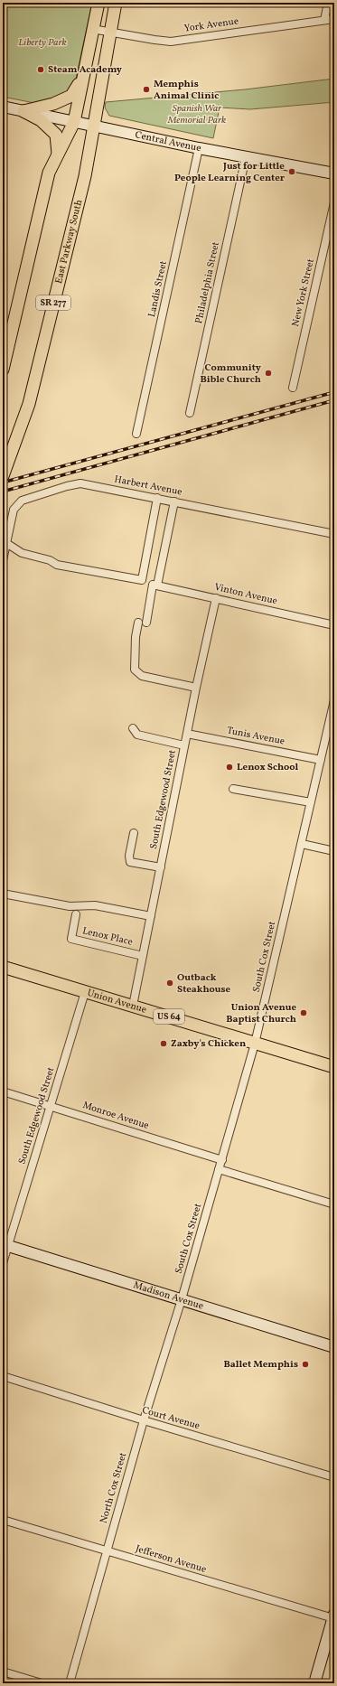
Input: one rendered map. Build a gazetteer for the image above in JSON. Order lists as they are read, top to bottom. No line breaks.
{"streets":{"main road":["East Parkway South","SR 277","Union Avenue","US 64"],"street":["York Avenue","Central Avenue","Philadelphia Street","Landis Street","New York Street","Harbert Avenue","Vinton Avenue","Tunis Avenue","South Edgewood Street","Lenox Place","South Cox Street","Monroe Avenue","Madison Avenue","Court Avenue","North Cox Street","Jefferson Avenue"]},"crossings":[["York Avenue","East Parkway South"],["Central Avenue","East Parkway South"],["Central Avenue","Philadelphia Street"],["Central Avenue","Landis Street"],["Vinton Avenue","South Edgewood Street"],["Tunis Avenue","South Edgewood Street"],["Tunis Avenue","South Cox Street"],["South Edgewood Street","Lenox Place"],["South Edgewood Street","Union Avenue"],["South Edgewood Street","Monroe Avenue"],["South Edgewood Street","Madison Avenue"],["South Cox Street","Union Avenue"],["South Cox Street","Monroe Avenue"],["South Cox Street","Madison Avenue"],["South Cox Street","North Cox Street"],["Madison Avenue","North Cox Street"],["Court Avenue","North Cox Street"],["North Cox Street","Jefferson Avenue"]],"parks":["Liberty Park","Spanish War Memorial Park"],"places":["Steam Academy","Memphis Animal Clinic","Just for Little People Learning Center","Community Bible Church","Lenox School","Outback Steakhouse","Union Avenue Baptist Church","Zaxby's Chicken","Ballet Memphis"]}
